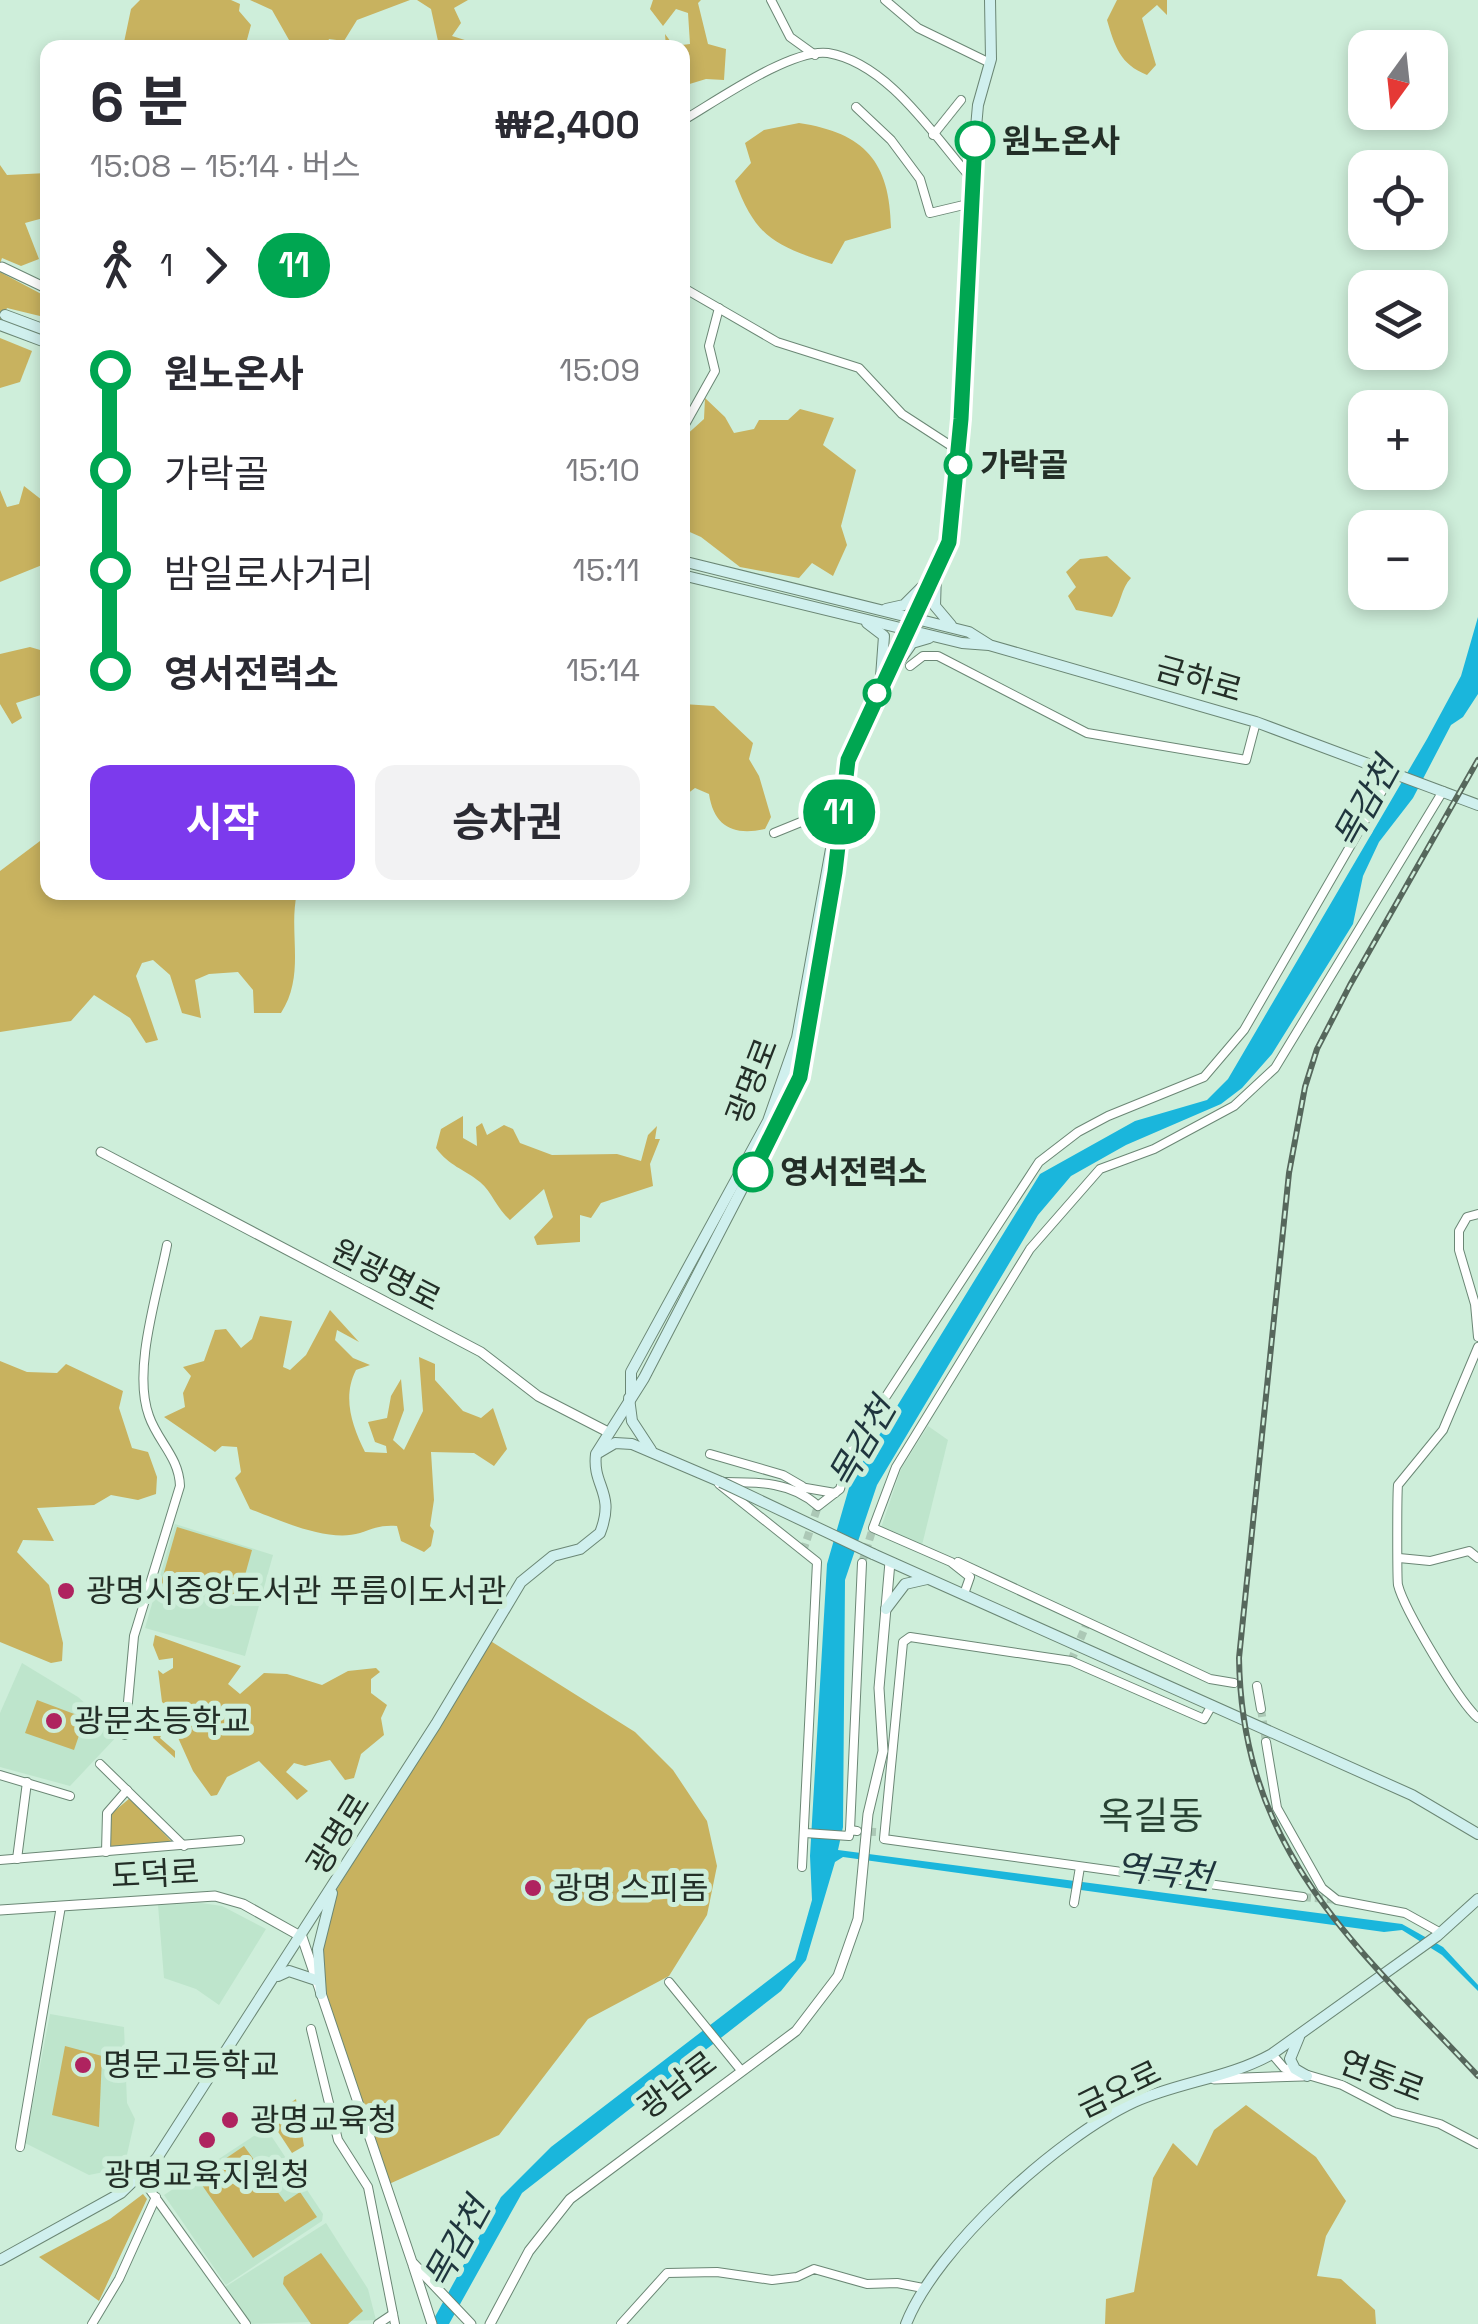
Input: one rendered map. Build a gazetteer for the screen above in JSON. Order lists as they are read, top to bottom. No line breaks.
{"streets":{"main road":["금하로","광명로","원광명로","금오로"],"street":["도덕로","연동로","광남로"]},"crossings":[["금하로","광명로"],["광명로","원광명로"],["광명로","도덕로"],["연동로","금오로"]],"districts":["옥길동"],"water":["목감천","역곡천"],"places":["원노온사","가락골","영서전력소","광명시중앙도서관 푸름이도서관","광문초등학교","광명 스피돔","명문고등학교","광명교육청","광명교육지원청"],"lines":["bus line 11"],"north":"bottom","page":{"on_map":"11","map_buttons":["+","−"],"heading":["6 분","15:08 – 15:14 · 버스","₩2,400"],"legs":["1","11"],"list":[{"name":"원노온사","value":"15:09"},{"name":"가락골","value":"15:10"},{"name":"밤일로사거리","value":"15:11"},{"name":"영서전력소","value":"15:14"}],"buttons":["시작","승차권"]}}
